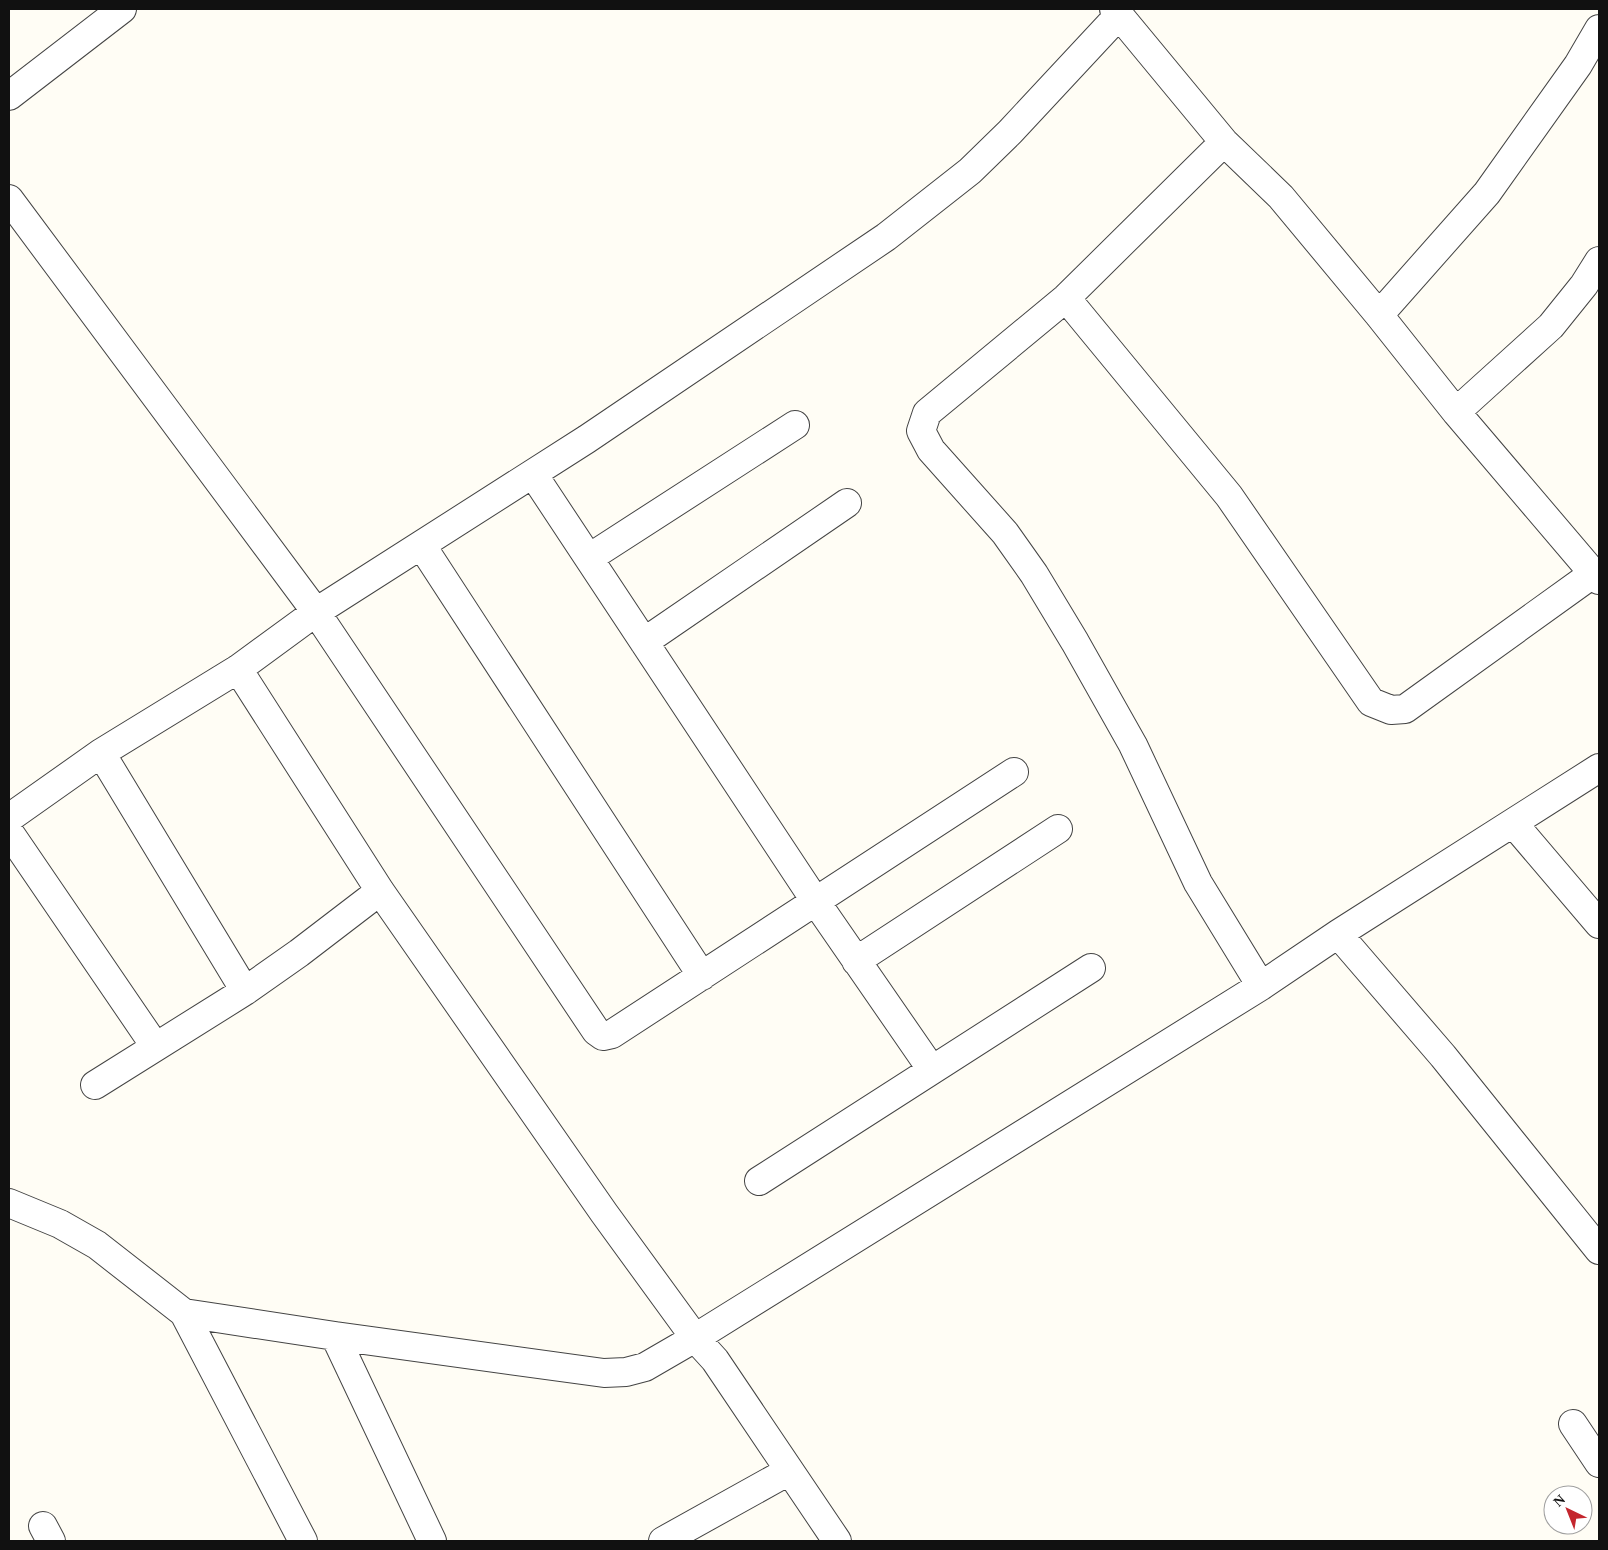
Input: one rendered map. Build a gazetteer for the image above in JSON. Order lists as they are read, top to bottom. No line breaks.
{"north":"top left"}
